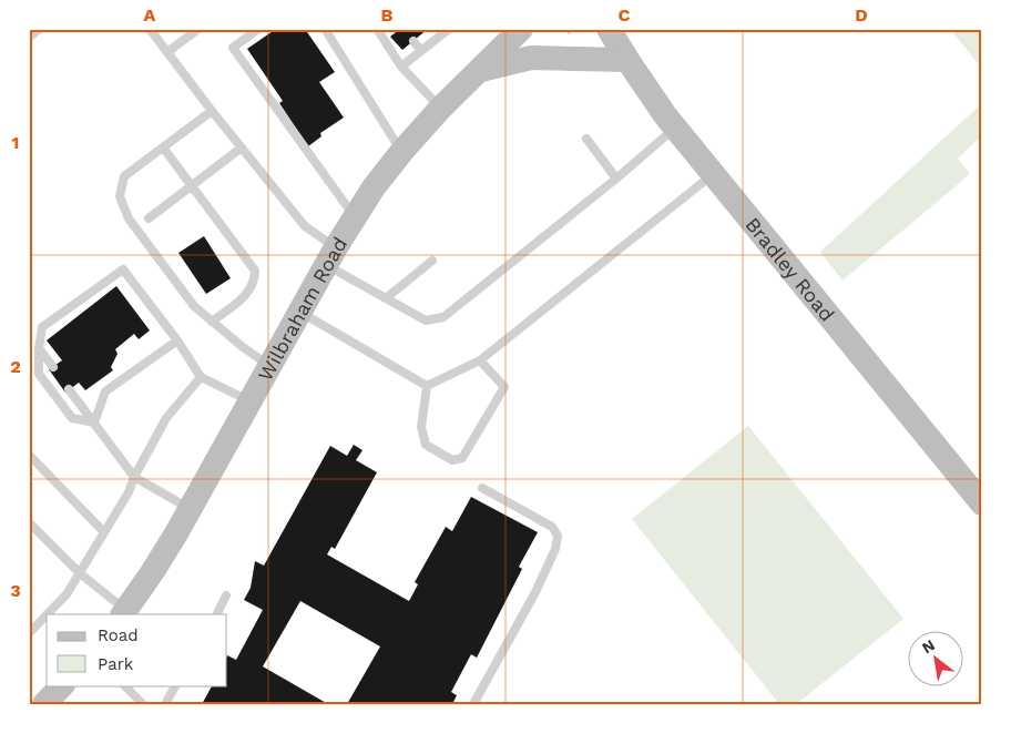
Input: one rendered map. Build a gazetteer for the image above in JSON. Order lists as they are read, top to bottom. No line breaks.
{"streets":{"main road":["Bradley Road","Wilbraham Road"]},"legend":["Road","Park"],"north":"top left","grid":{"columns":["A","B","C","D"],"rows":["1","2","3"]}}
